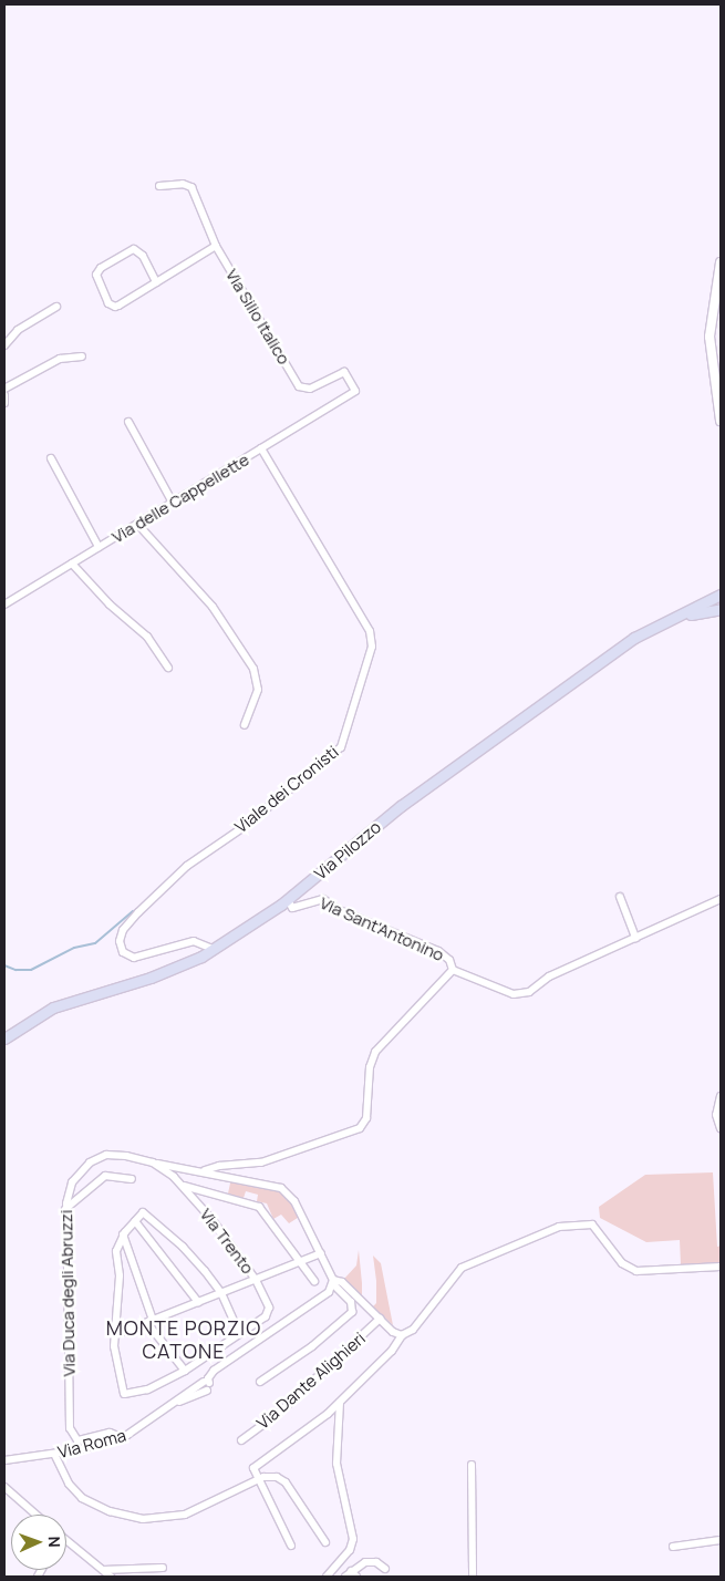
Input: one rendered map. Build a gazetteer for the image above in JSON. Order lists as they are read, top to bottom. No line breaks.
{"streets":{"main road":["Via Pilozzo"],"street":["Via Silio Italico","Via delle Cappellette","Viale dei Cronisti","Via Sant'Antonino","Via Trento","Via Duca degli Abruzzi","Via Dante Alighieri","Via Roma"]},"crossings":[["Via Silio Italico","Via delle Cappellette"],["Via delle Cappellette","Viale dei Cronisti"],["Viale dei Cronisti","Via Pilozzo"],["Via Pilozzo","Via Sant'Antonino"],["Via Trento","Via Duca degli Abruzzi"],["Via Duca degli Abruzzi","Via Roma"]],"districts":["MONTE PORZIO CATONE"],"north":"right"}
